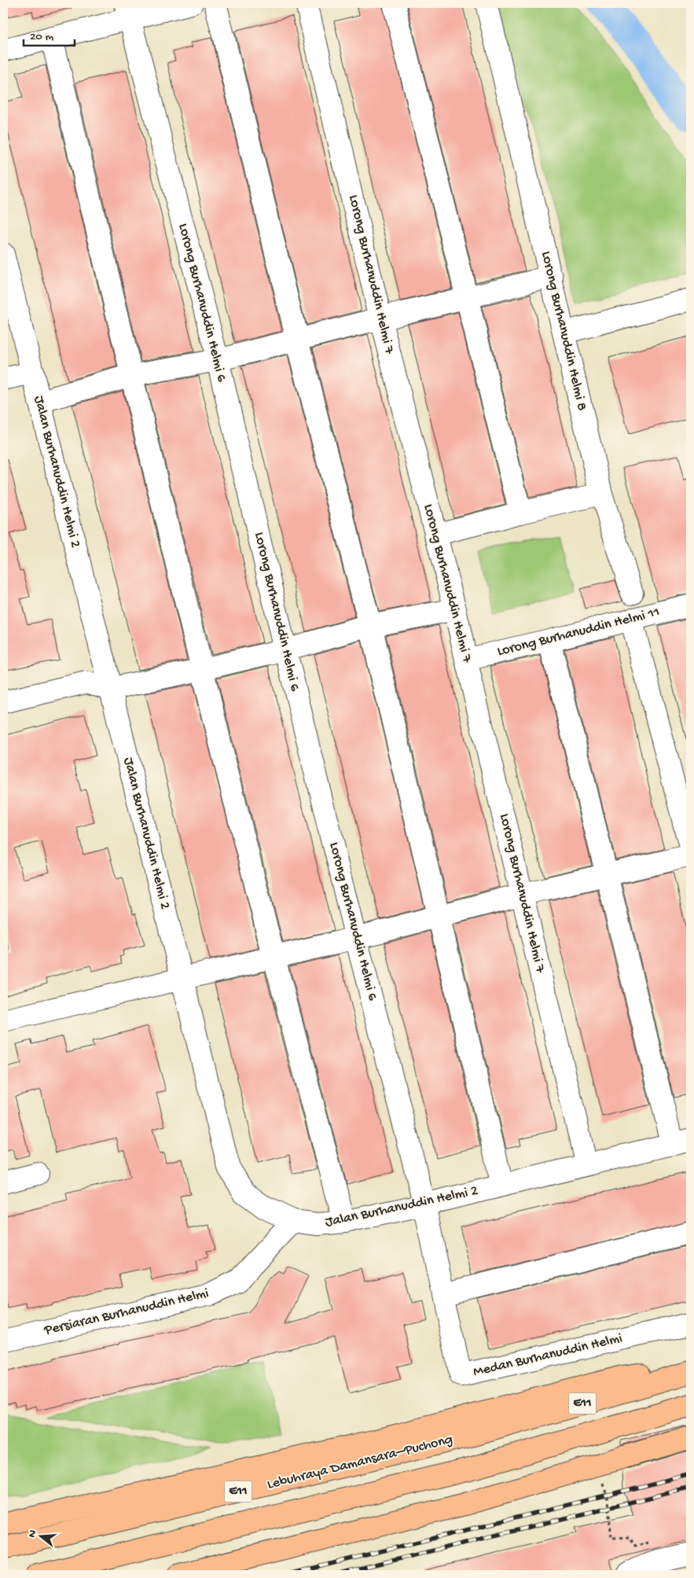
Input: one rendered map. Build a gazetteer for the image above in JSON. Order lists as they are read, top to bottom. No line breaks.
{"streets":{"highway":["E11","Lebuhraya Damansara–Puchong"],"street":["Lorong Burhanuddin Helmi 7","Lorong Burhanuddin Helmi 6","Lorong Burhanuddin Helmi 8","Jalan Burhanuddin Helmi 2","Lorong Burhanuddin Helmi 11","Persiaran Burhanuddin Helmi","Medan Burhanuddin Helmi"]},"crossings":[["Lorong Burhanuddin Helmi 7","Jalan Burhanuddin Helmi 2"],["Lorong Burhanuddin Helmi 7","Lorong Burhanuddin Helmi 11"],["Lorong Burhanuddin Helmi 6","Jalan Burhanuddin Helmi 2"],["Lorong Burhanuddin Helmi 6","Medan Burhanuddin Helmi"],["Jalan Burhanuddin Helmi 2","Persiaran Burhanuddin Helmi"],["Jalan Burhanuddin Helmi 2","Medan Burhanuddin Helmi"]],"scale_bar":"20 m","north":"left"}
